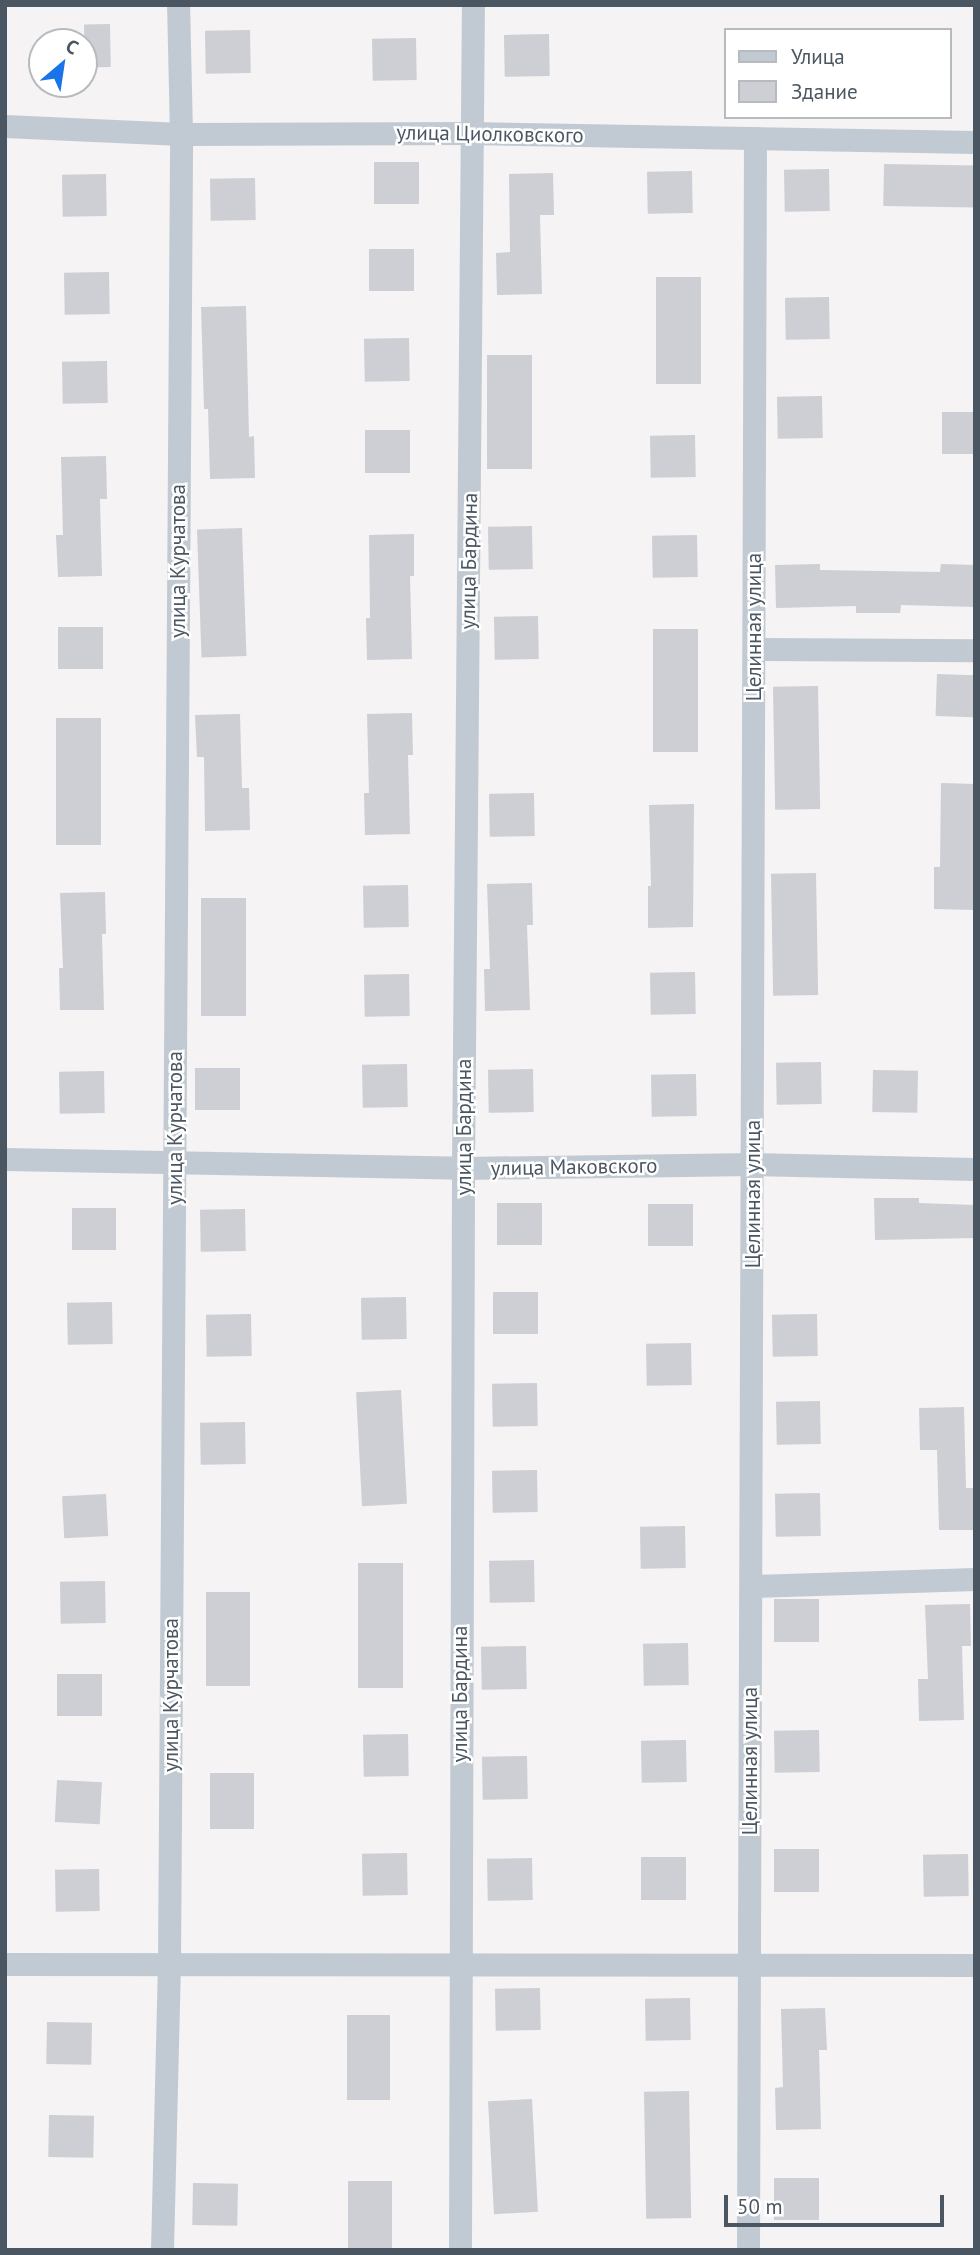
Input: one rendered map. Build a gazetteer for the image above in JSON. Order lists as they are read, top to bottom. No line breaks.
{"streets":{"street":["улица Циолковского","улица Курчатова","улица Бардина","Целинная улица","улица Маковского"]},"crossings":[["улица Циолковского","улица Курчатова"],["улица Циолковского","улица Бардина"],["улица Циолковского","Целинная улица"],["улица Курчатова","улица Маковского"],["улица Бардина","улица Маковского"],["Целинная улица","улица Маковского"]],"legend":["Улица","Здание"],"scale_bar":"50 m","north":"top right"}
